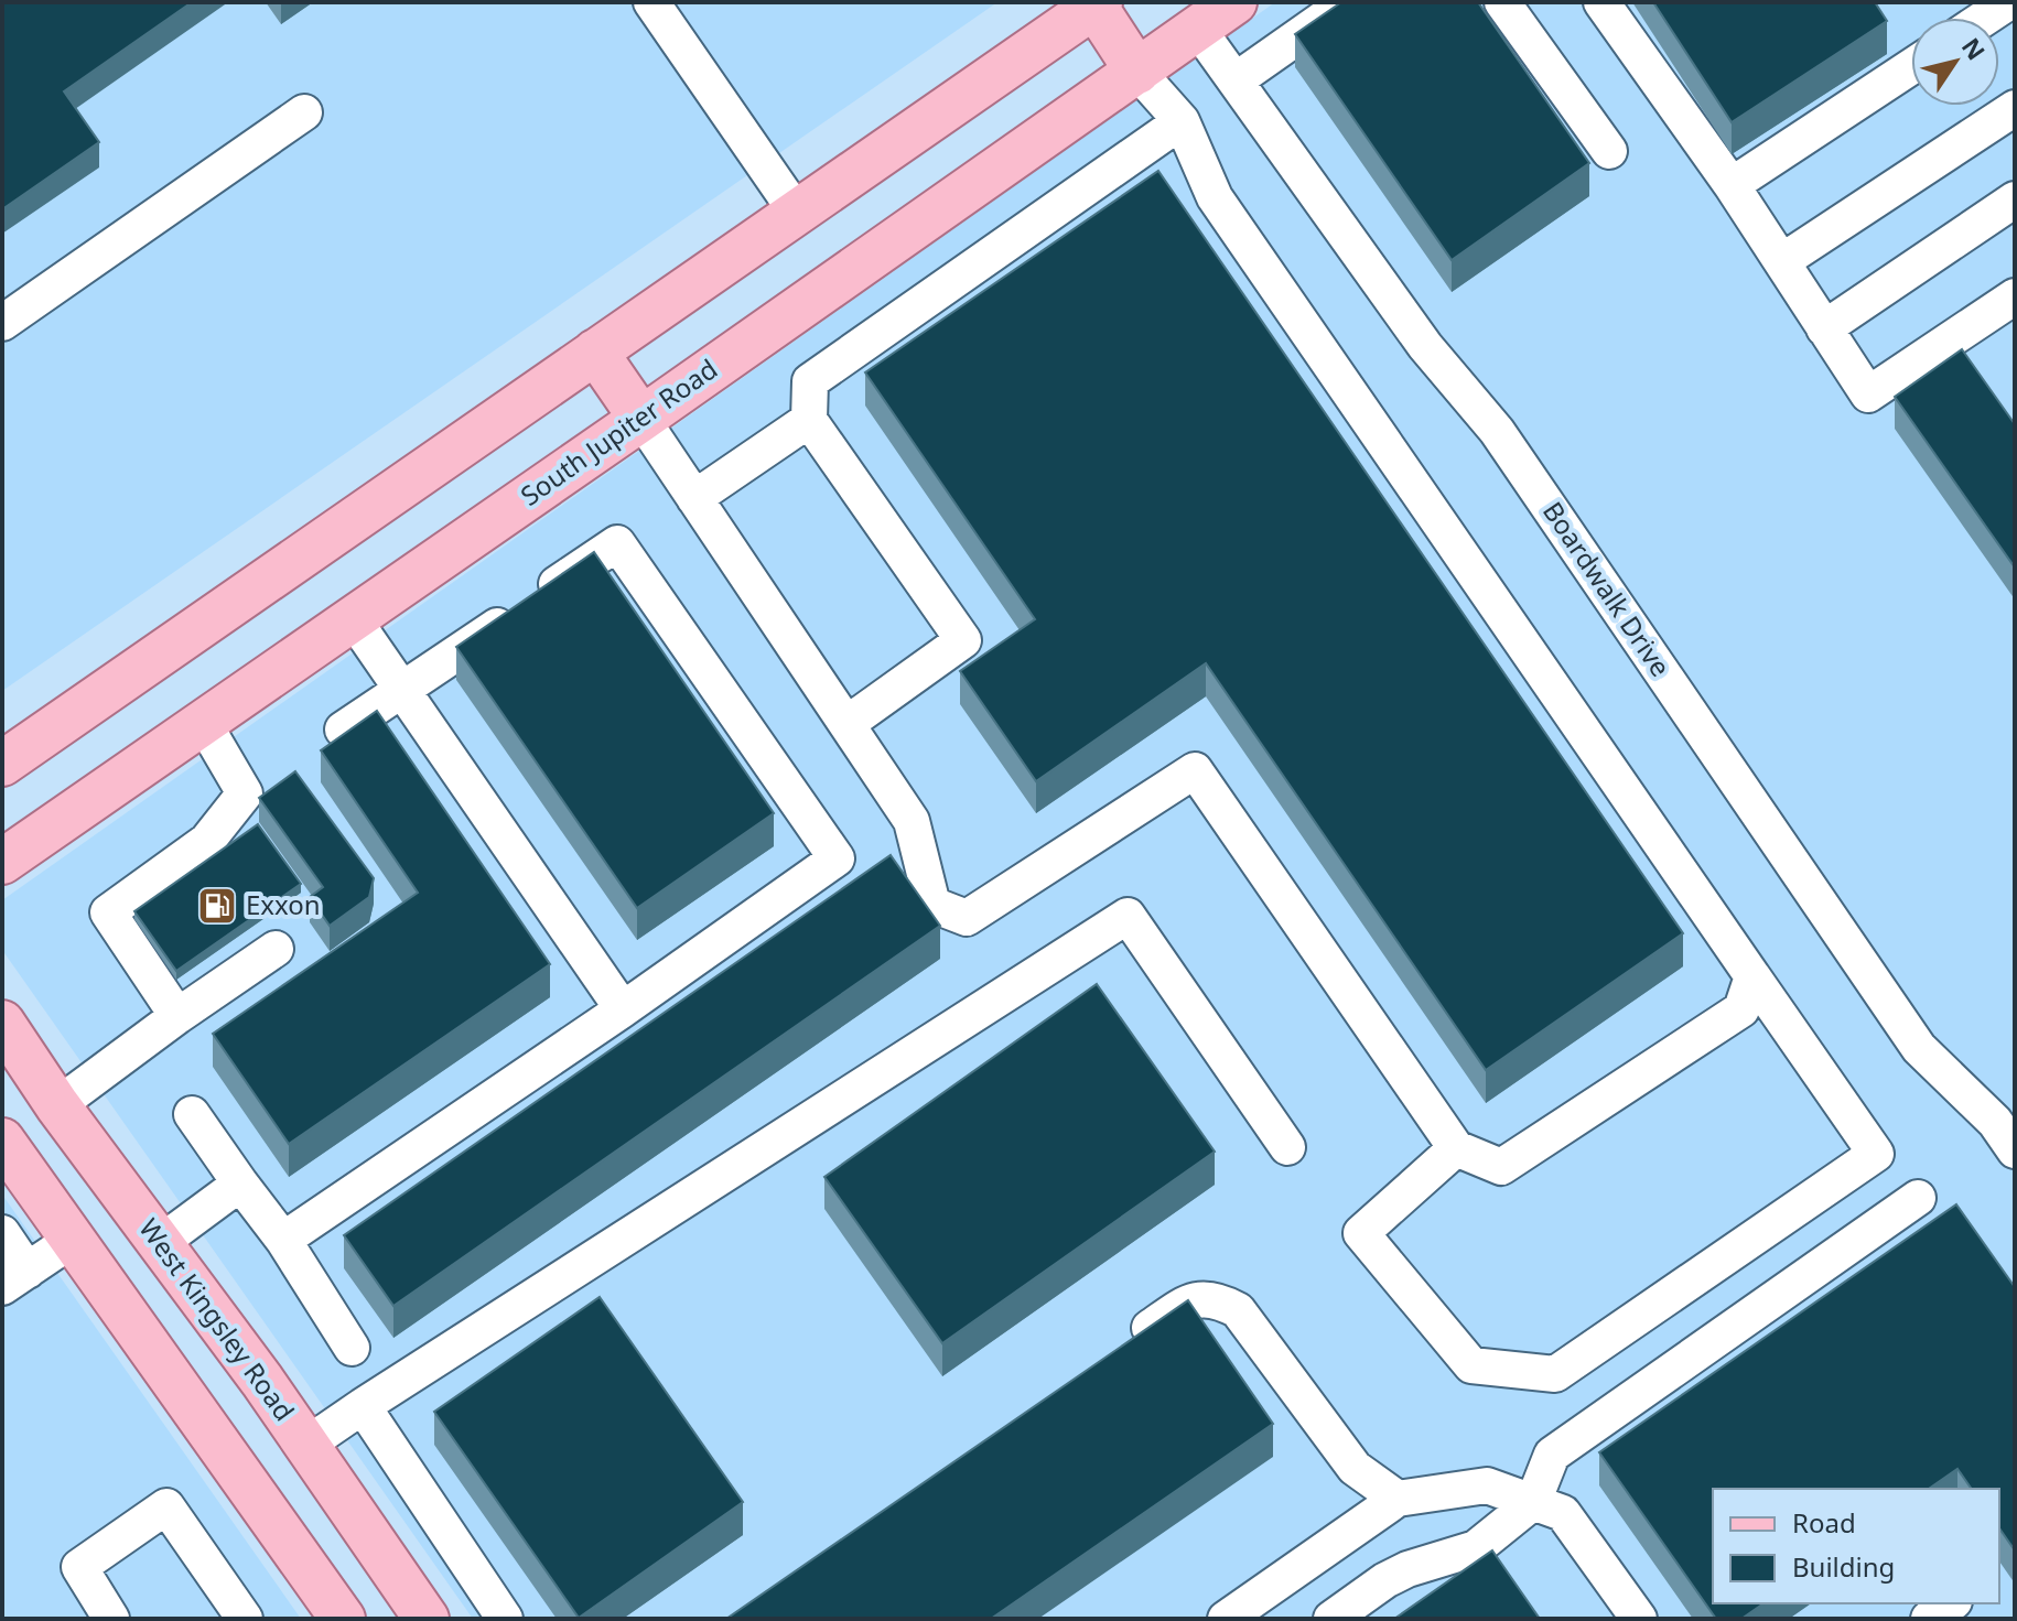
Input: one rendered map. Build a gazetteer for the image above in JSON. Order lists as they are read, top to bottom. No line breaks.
{"streets":{"main road":["South Jupiter Road","West Kingsley Road"],"street":["Boardwalk Drive"]},"crossings":[["South Jupiter Road","Boardwalk Drive"]],"places":{"fuel station":["Exxon"]},"legend":["Road","Building"],"north":"top right"}
